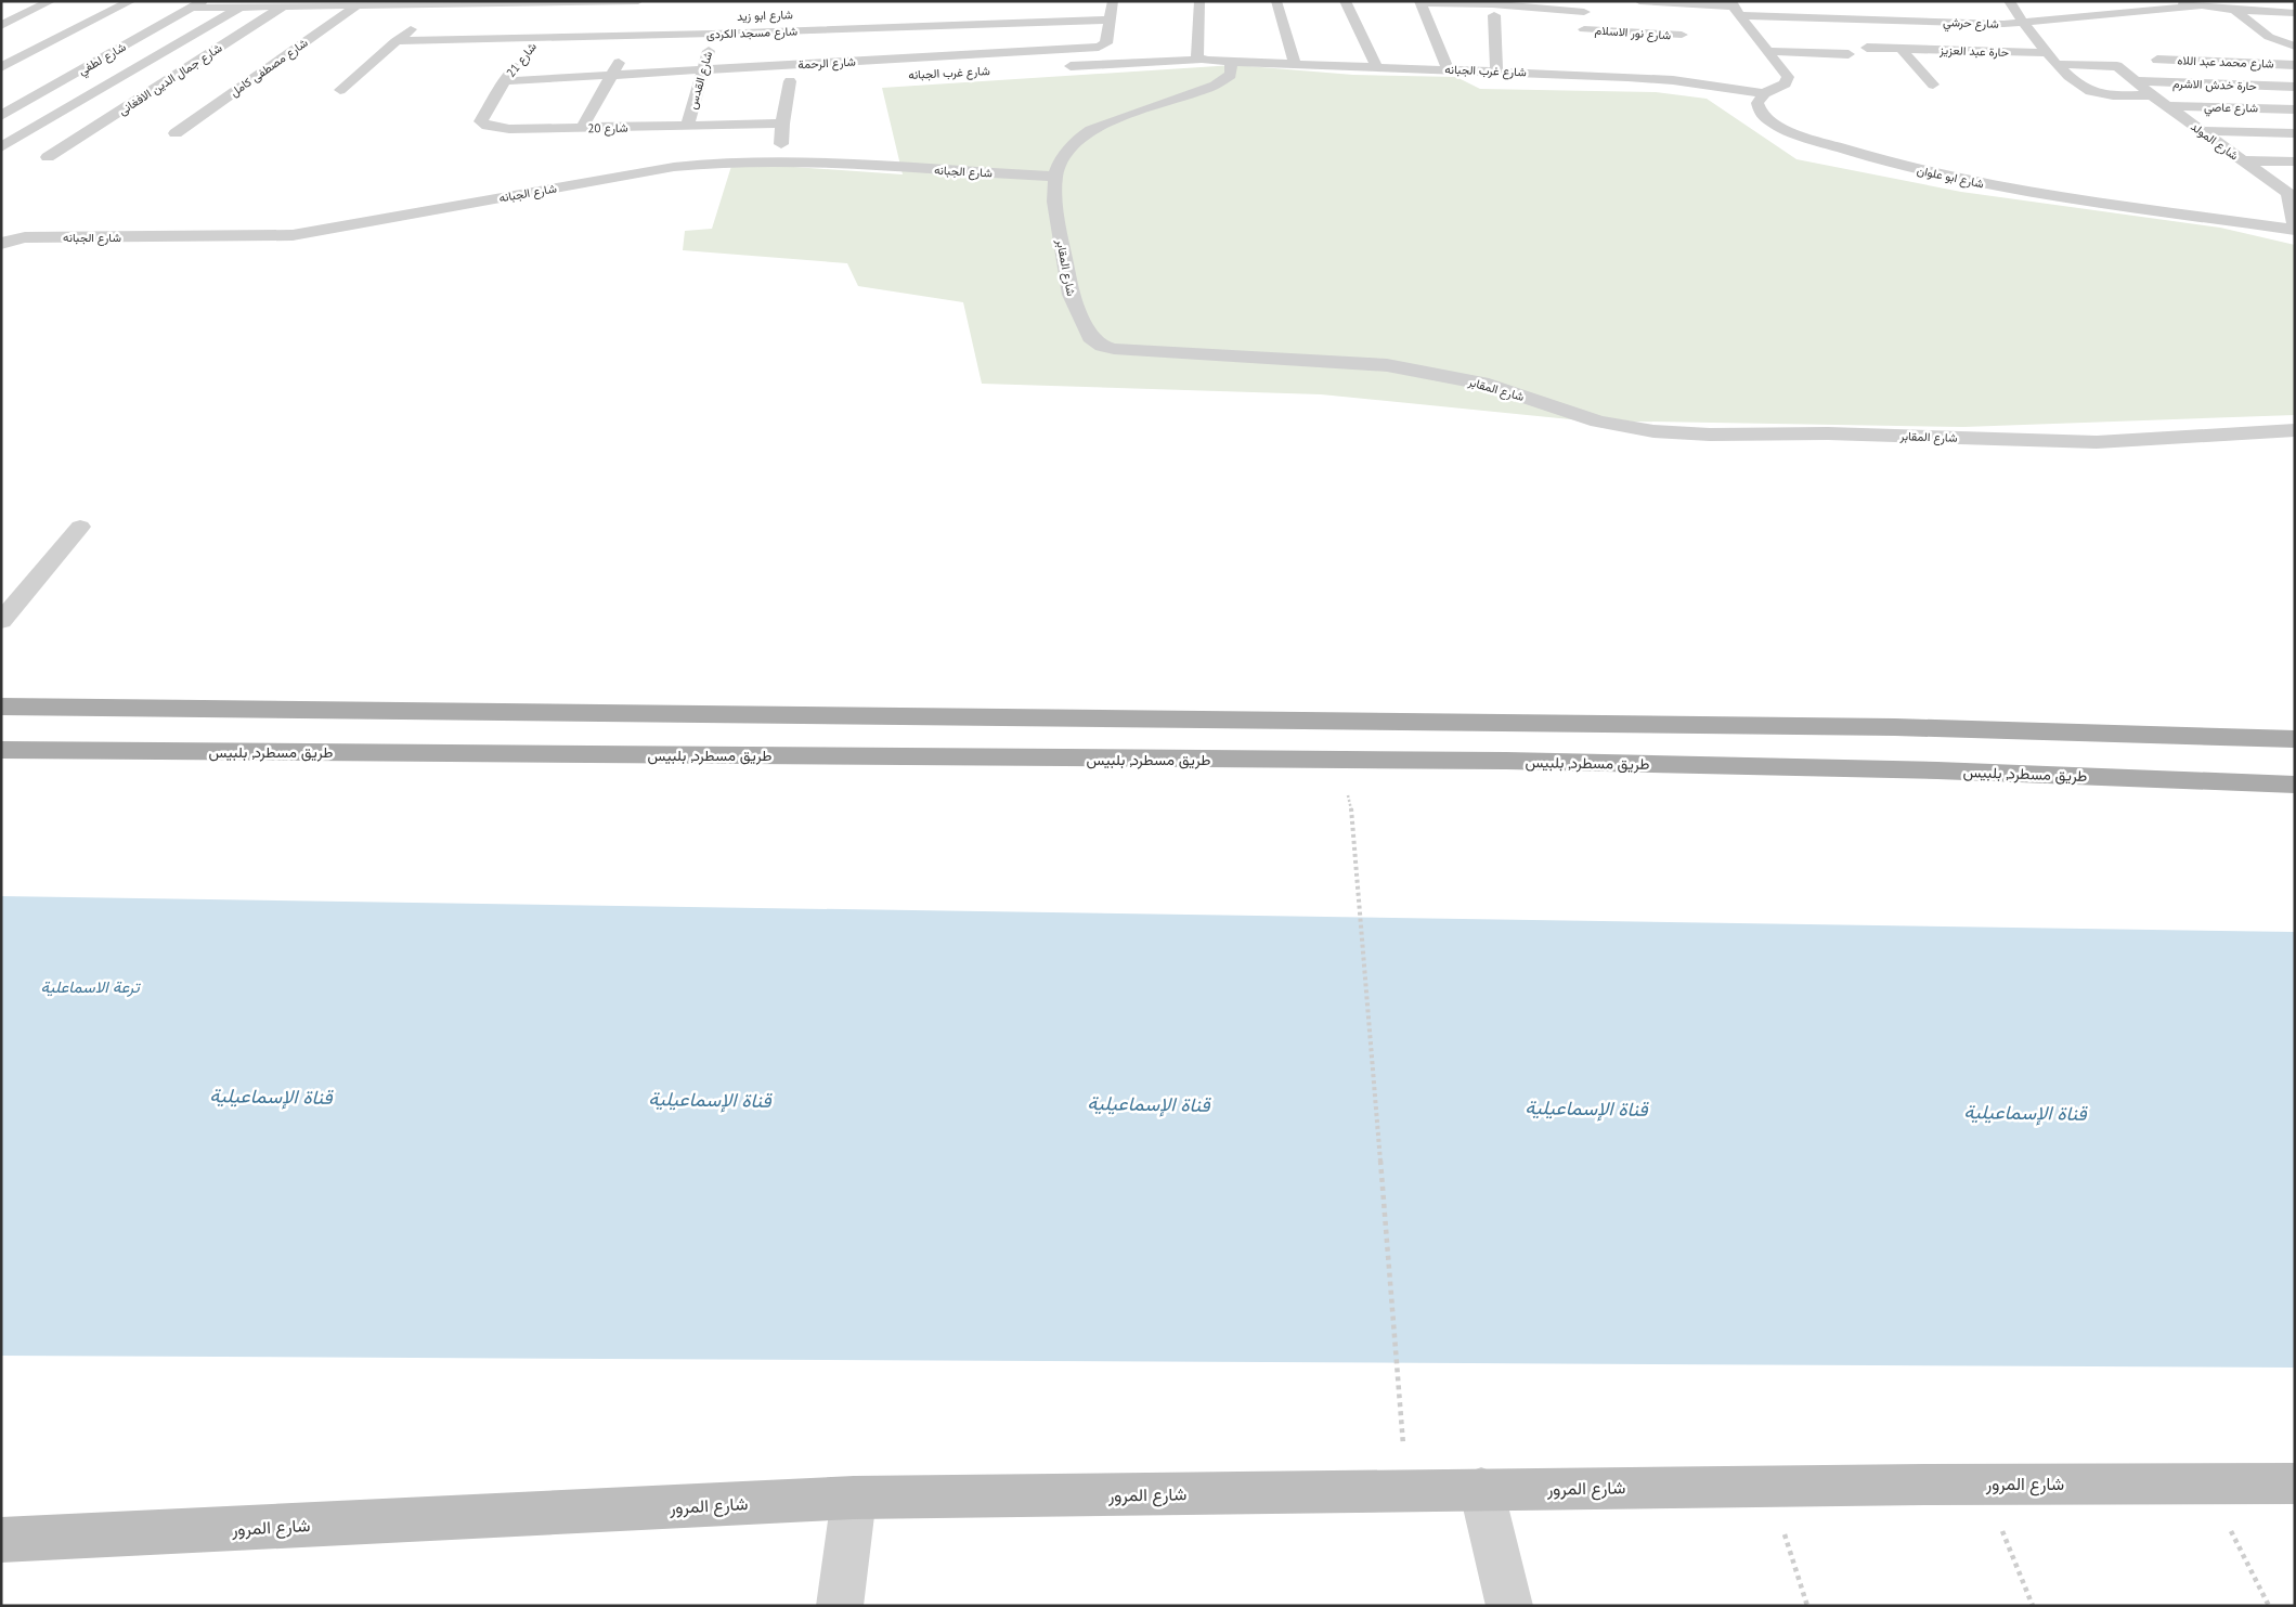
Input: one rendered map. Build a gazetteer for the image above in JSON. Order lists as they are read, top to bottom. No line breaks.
{"streets":{"main road":["طريق مسطرد, بلبيس","شارع المرور"],"street":["شارع حرشي","شارع مسجد الكردى","شارع نور الاسلام","حارة عبد العزيز","شارع لطفي","شارع 21","شارع محمد عبد اللاه","شارع الرحمة","شارع مصطفى كامل","شارع غرب الجبانه","شارع جمال الدين الافغانى","شارع القدس","حارة خدش الاشرم","شارع عاصي","شارع 20","شارع المولد","شارع الجبانه","شارع ابو علوان","شارع المقابر"]},"crossings":[["شارع مسجد الكردى","شارع 21"],["شارع مسجد الكردى","شارع الرحمة"],["شارع مسجد الكردى","شارع القدس"],["حارة عبد العزيز","شارع المولد"],["شارع 21","شارع الرحمة"],["شارع 21","شارع 20"],["شارع الرحمة","شارع القدس"],["شارع الرحمة","شارع 20"],["شارع غرب الجبانه","شارع ابو علوان"],["شارع غرب الجبانه","شارع المقابر"],["شارع القدس","شارع 20"],["حارة خدش الاشرم","شارع المولد"],["شارع عاصي","شارع المولد"],["شارع الجبانه","شارع المقابر"]],"water":["ترعة الاسماعلية","قناة الإسماعيلية"]}
